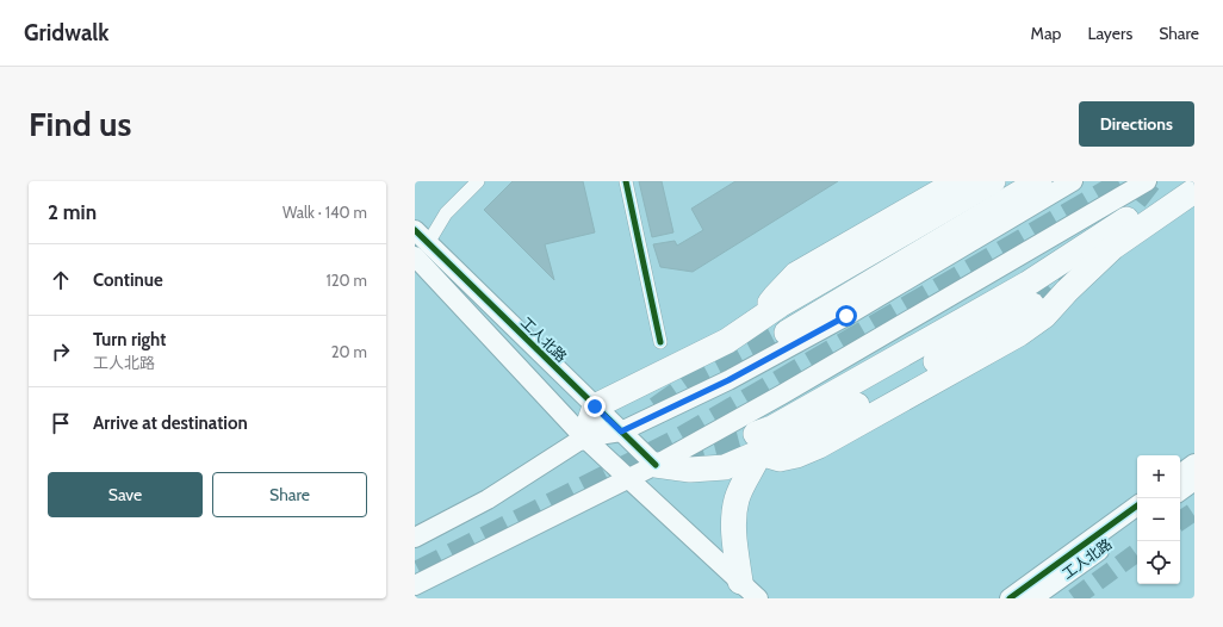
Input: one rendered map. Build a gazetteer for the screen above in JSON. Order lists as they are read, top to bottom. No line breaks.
{"streets":{"main road":["工人北路"]},"page":{"header":"Gridwalk","nav":["Map","Layers","Share"],"buttons":["Directions",["Save","Share"]],"title":"Find us","heading":["2 min","Walk · 140 m"],"list":[["Continue","120 m"],["Turn right","工人北路","20 m"],"Arrive at destination"],"map_buttons":["+","−"]}}
